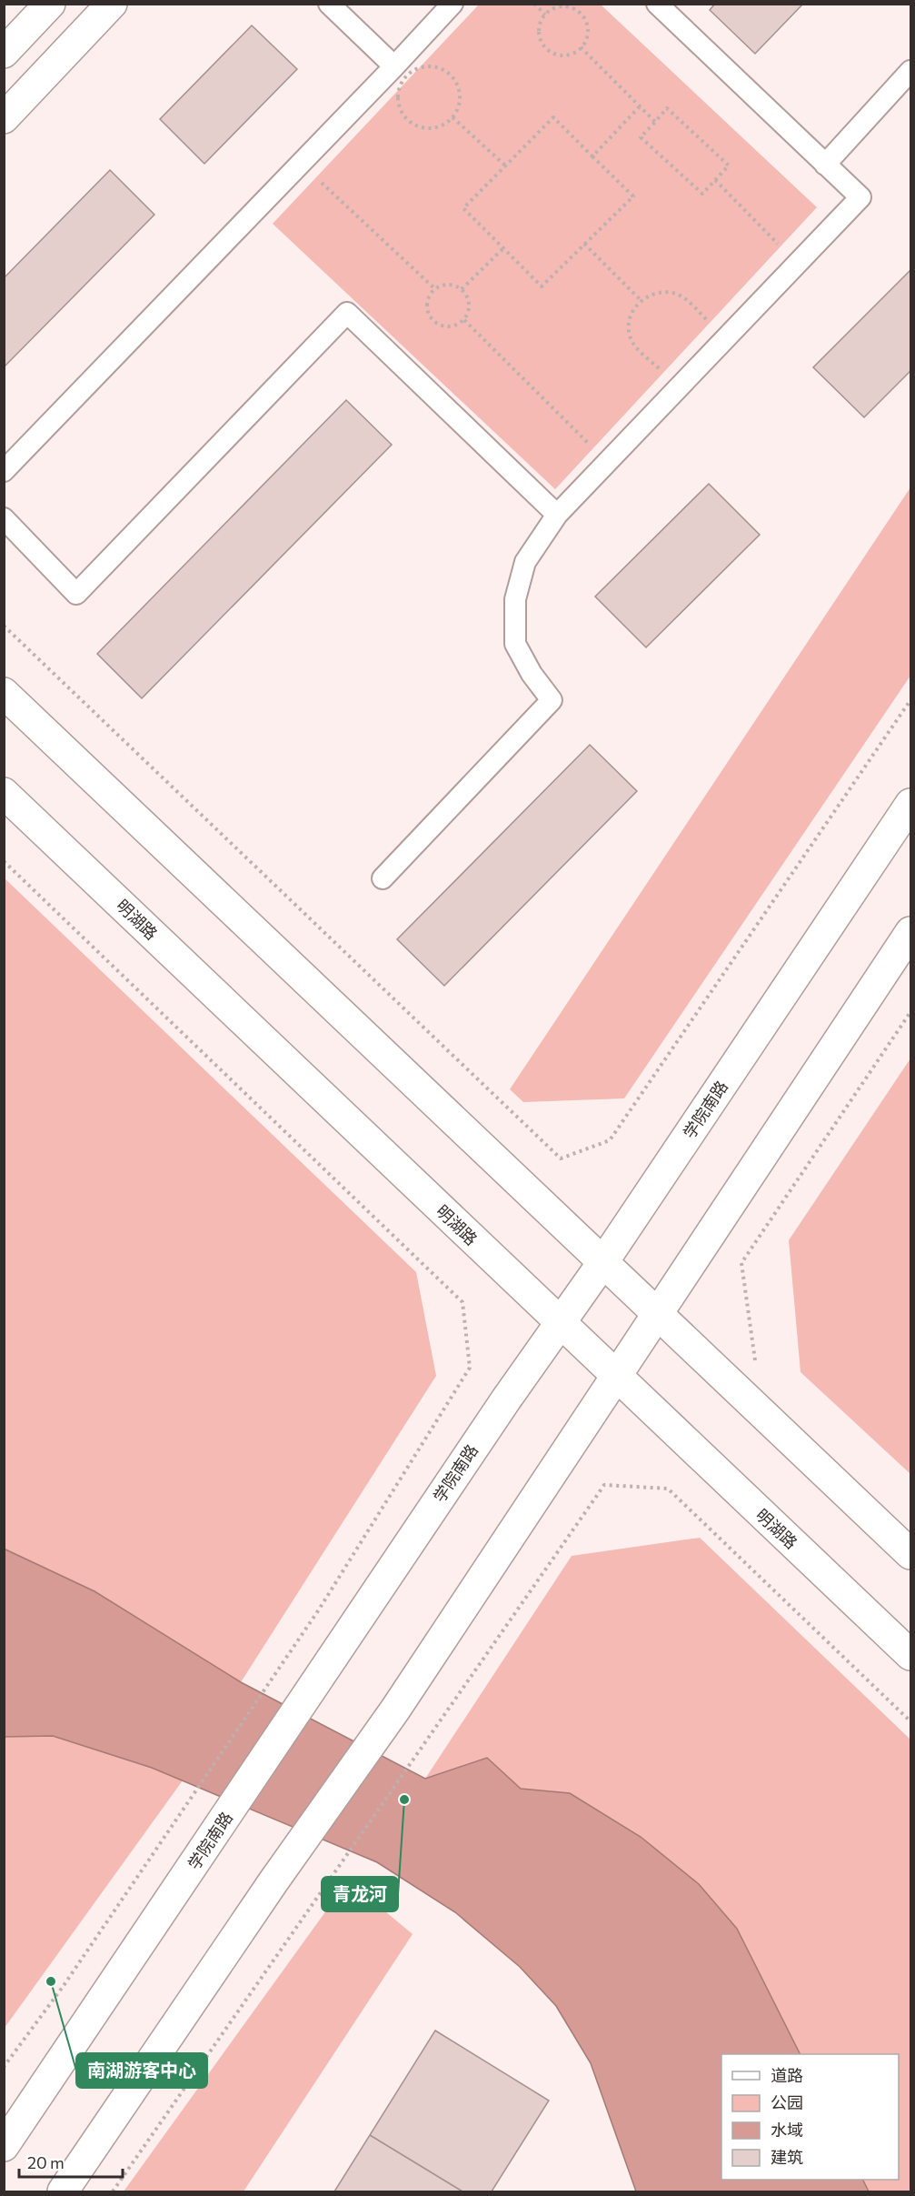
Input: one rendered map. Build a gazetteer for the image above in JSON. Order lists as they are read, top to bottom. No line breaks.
{"streets":{"main road":["明湖路","学院南路"]},"crossings":[["明湖路","学院南路"]],"places":["青龙河","南湖游客中心"],"legend":["道路","公园","水域","建筑"],"scale_bar":"20 m"}
